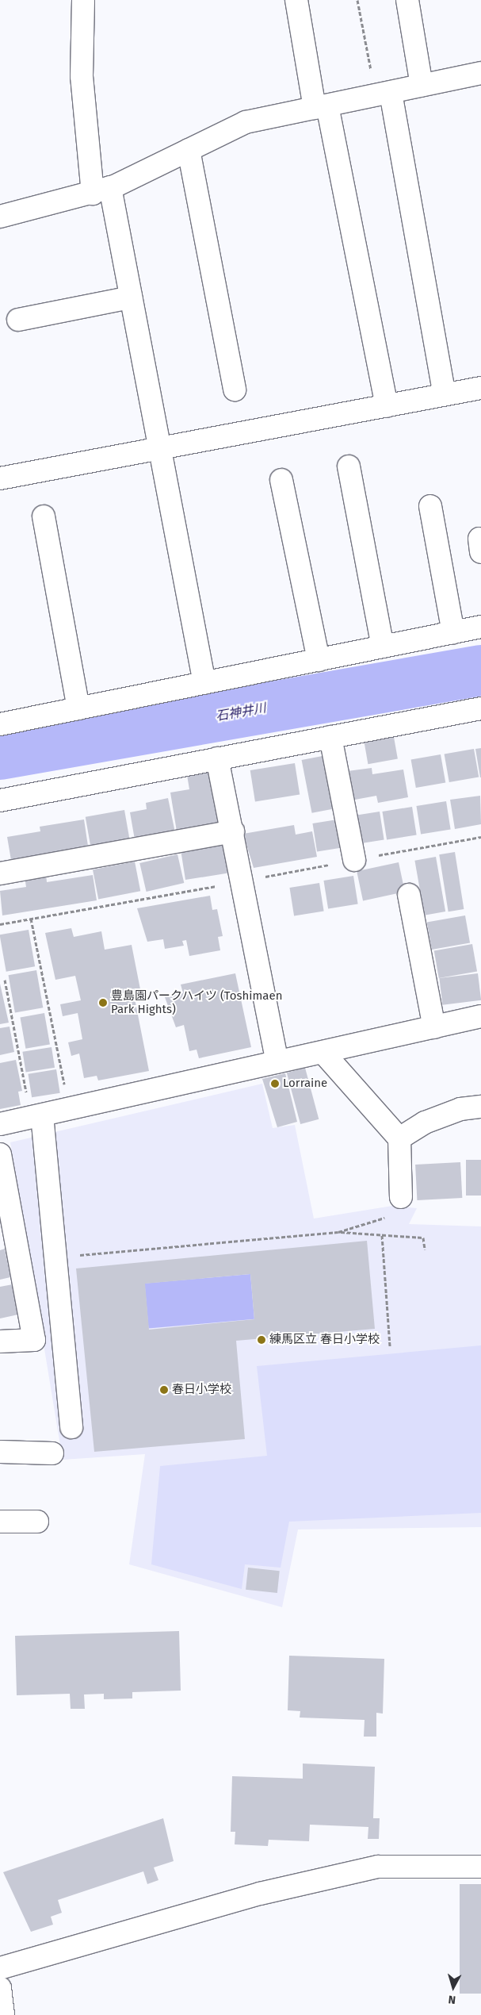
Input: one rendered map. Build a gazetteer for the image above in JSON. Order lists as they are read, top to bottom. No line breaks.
{"water":["石神井川"],"places":["豊島園パークハイツ (Toshimaen Park Hights)","Lorraine","練馬区立 春日小学校","春日小学校"],"north":"bottom"}
